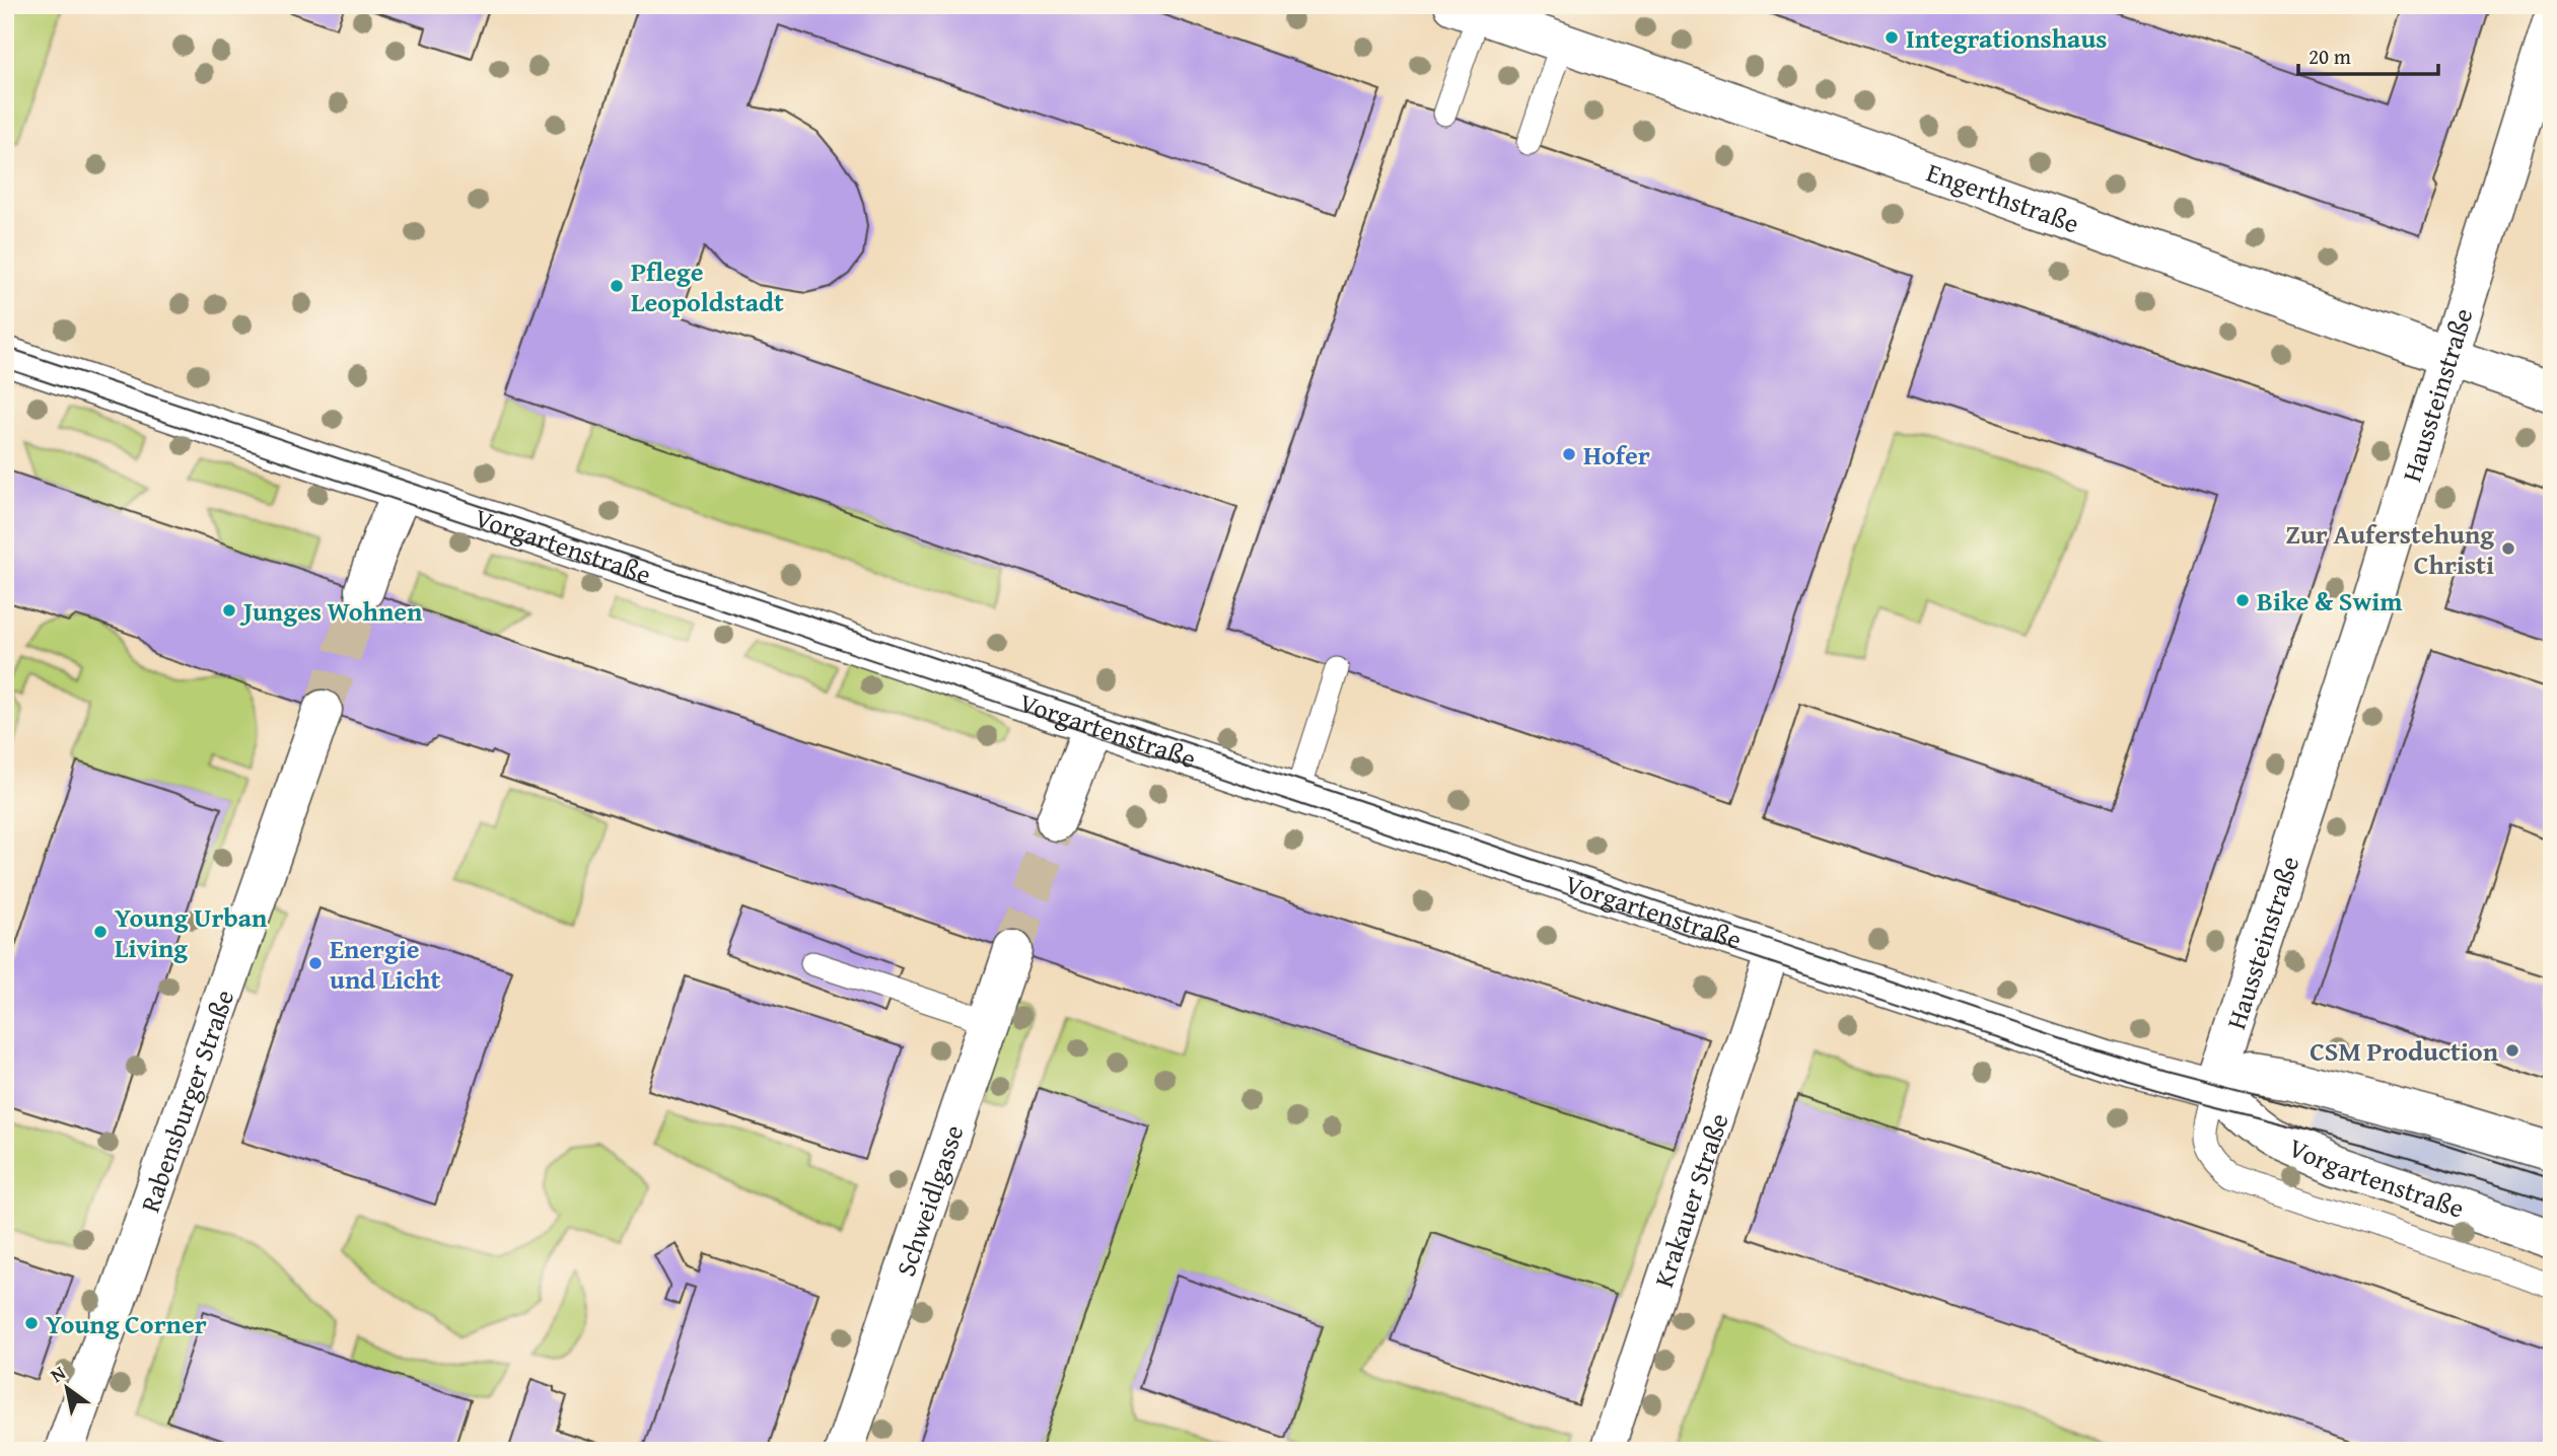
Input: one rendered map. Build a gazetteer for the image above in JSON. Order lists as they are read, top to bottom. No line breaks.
{"streets":{"street":["Engerthstraße","Haussteinstraße","Vorgartenstraße","Rabensburger Straße","Schweidlgasse","Krakauer Straße"]},"crossings":[["Engerthstraße","Haussteinstraße"],["Haussteinstraße","Vorgartenstraße"],["Vorgartenstraße","Krakauer Straße"]],"places":["Integrationshaus","Pflege Leopoldstadt","Hofer","Zur Auferstehung Christi","Bike & Swim","Junges Wohnen","Young Urban Living","Energie und Licht","CSM Production","Young Corner"],"scale_bar":"20 m","north":"top left"}
